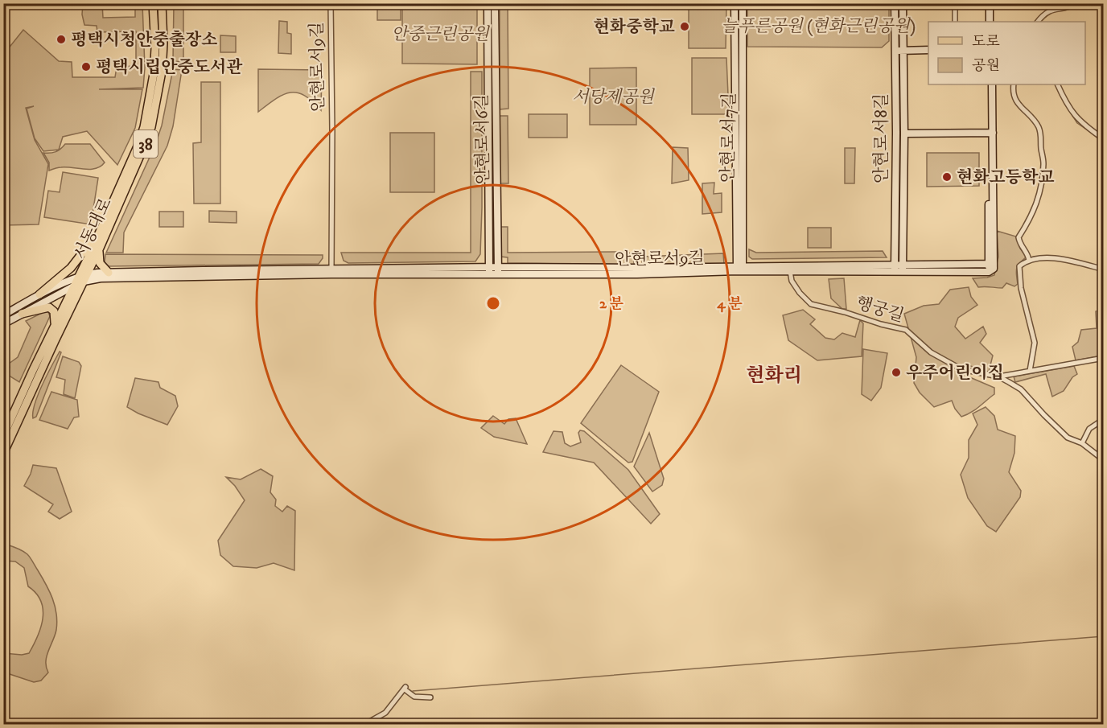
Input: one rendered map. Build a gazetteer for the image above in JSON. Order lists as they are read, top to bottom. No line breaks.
{"streets":{"main road":["38","서동대로"],"street":["안현로서9길","안현로서7길","안현로서8길","안현로서6길","행궁길"]},"crossings":[["안현로서9길","안현로서7길"],["안현로서9길","안현로서8길"],["안현로서9길","안현로서6길"],["안현로서9길","서동대로"],["안현로서9길","행궁길"]],"districts":["현화리"],"parks":["늘푸른공원 (현화근린공원)","안중근린공원","서당제공원"],"places":["현화중학교","평택시청안중출장소","평택시립안중도서관","현화고등학교","우주어린이집"],"legend":["도로","공원"],"rings":["2 분","4 분"]}
